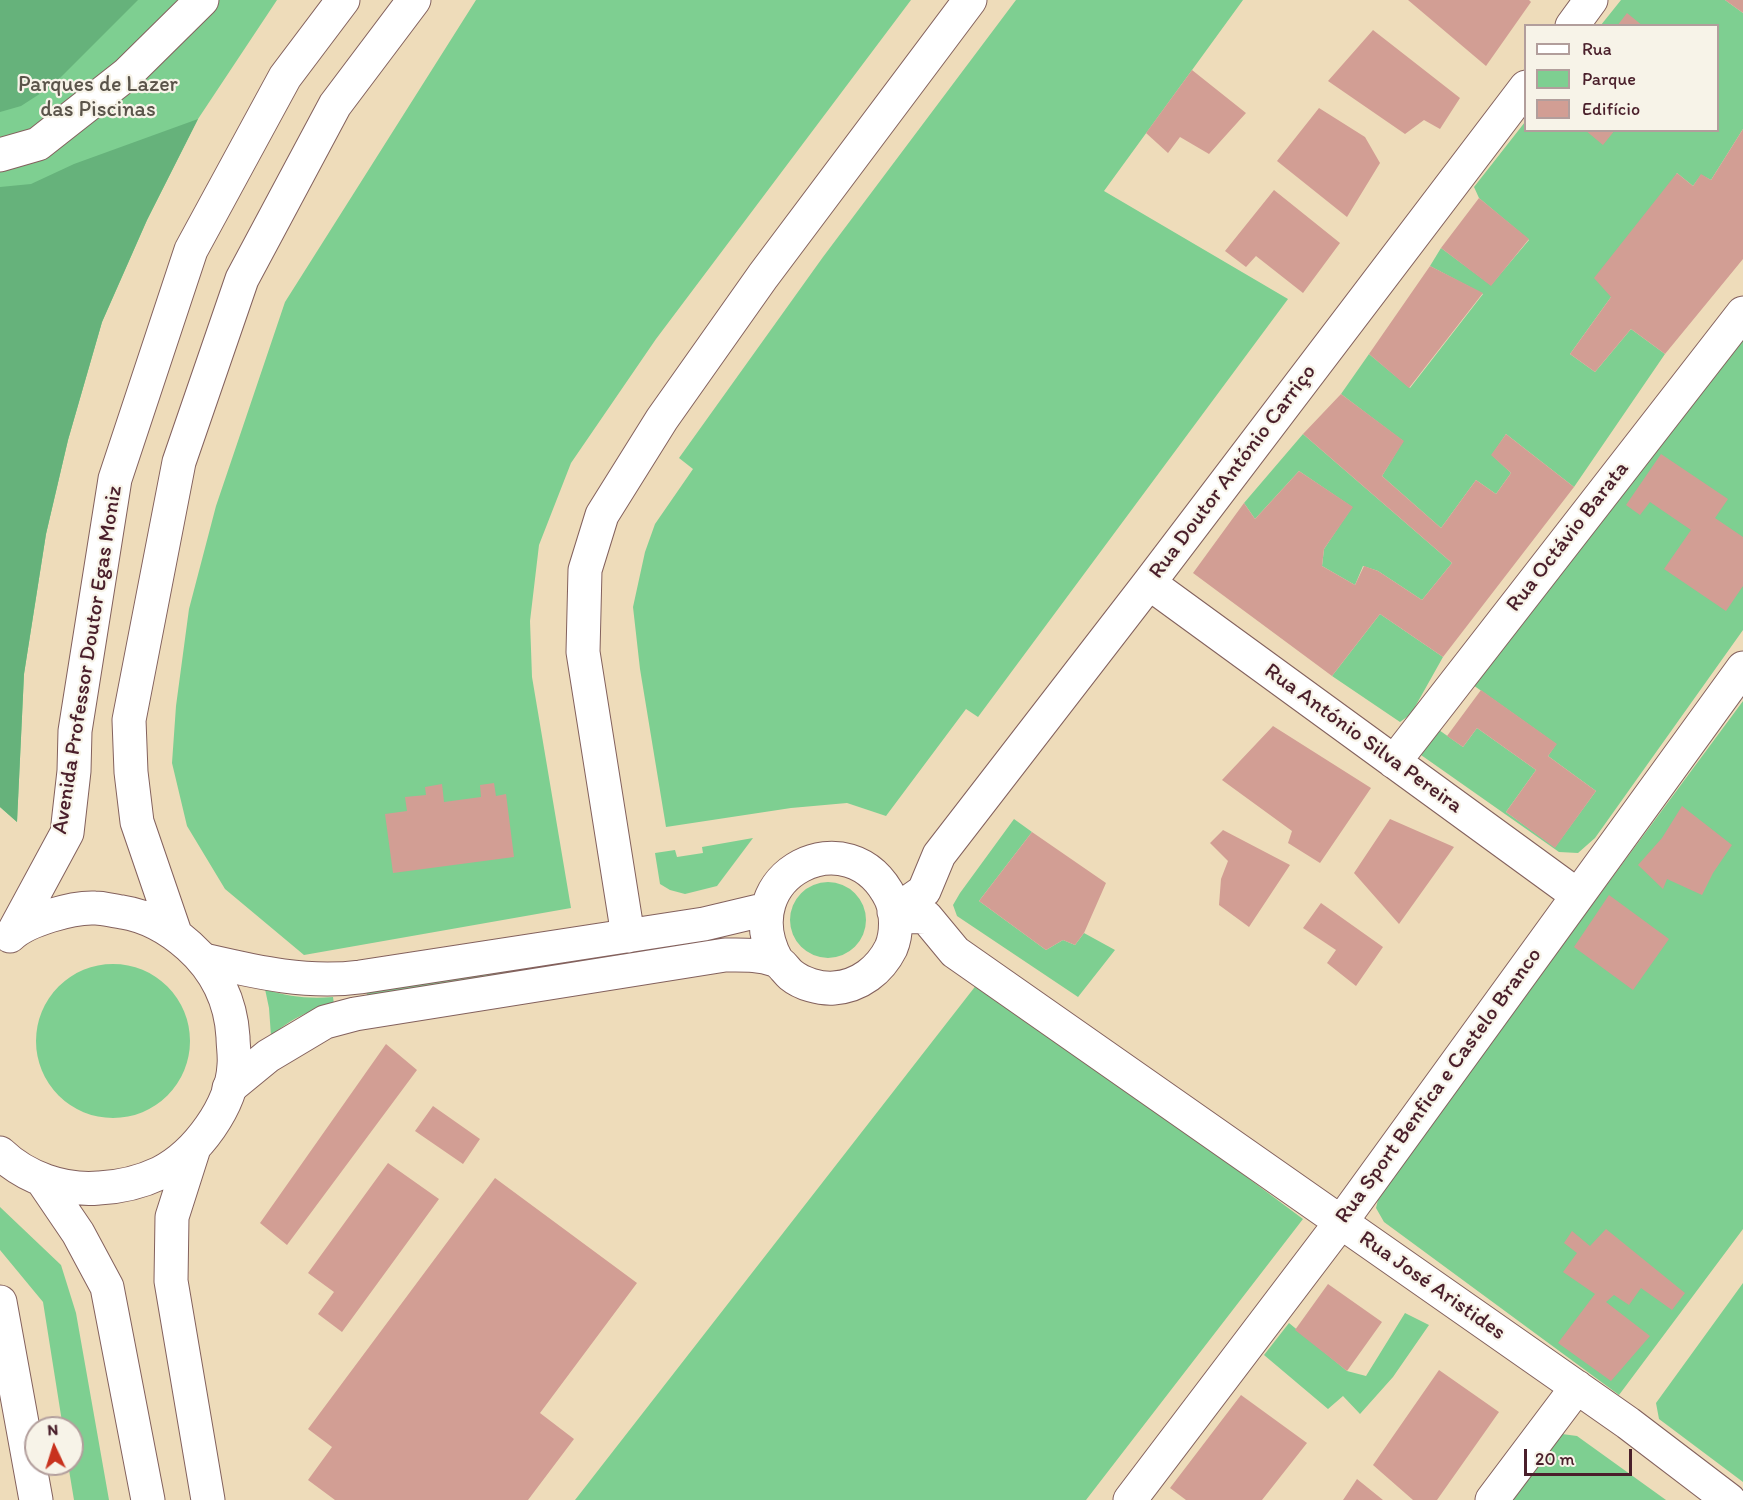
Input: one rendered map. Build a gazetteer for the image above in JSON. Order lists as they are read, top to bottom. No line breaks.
{"streets":{"street":["Rua Doutor António Carriço","Rua Octávio Barata","Avenida Professor Doutor Egas Moniz","Rua António Silva Pereira","Rua Sport Benfica e Castelo Branco","Rua José Aristides"]},"crossings":[["Rua Doutor António Carriço","Rua António Silva Pereira"],["Rua Doutor António Carriço","Rua José Aristides"],["Rua Octávio Barata","Rua António Silva Pereira"],["Rua António Silva Pereira","Rua Sport Benfica e Castelo Branco"],["Rua Sport Benfica e Castelo Branco","Rua José Aristides"]],"parks":["Parques de Lazer das Piscinas"],"legend":["Rua","Parque","Edifício"],"scale_bar":"20 m","north":"top"}
